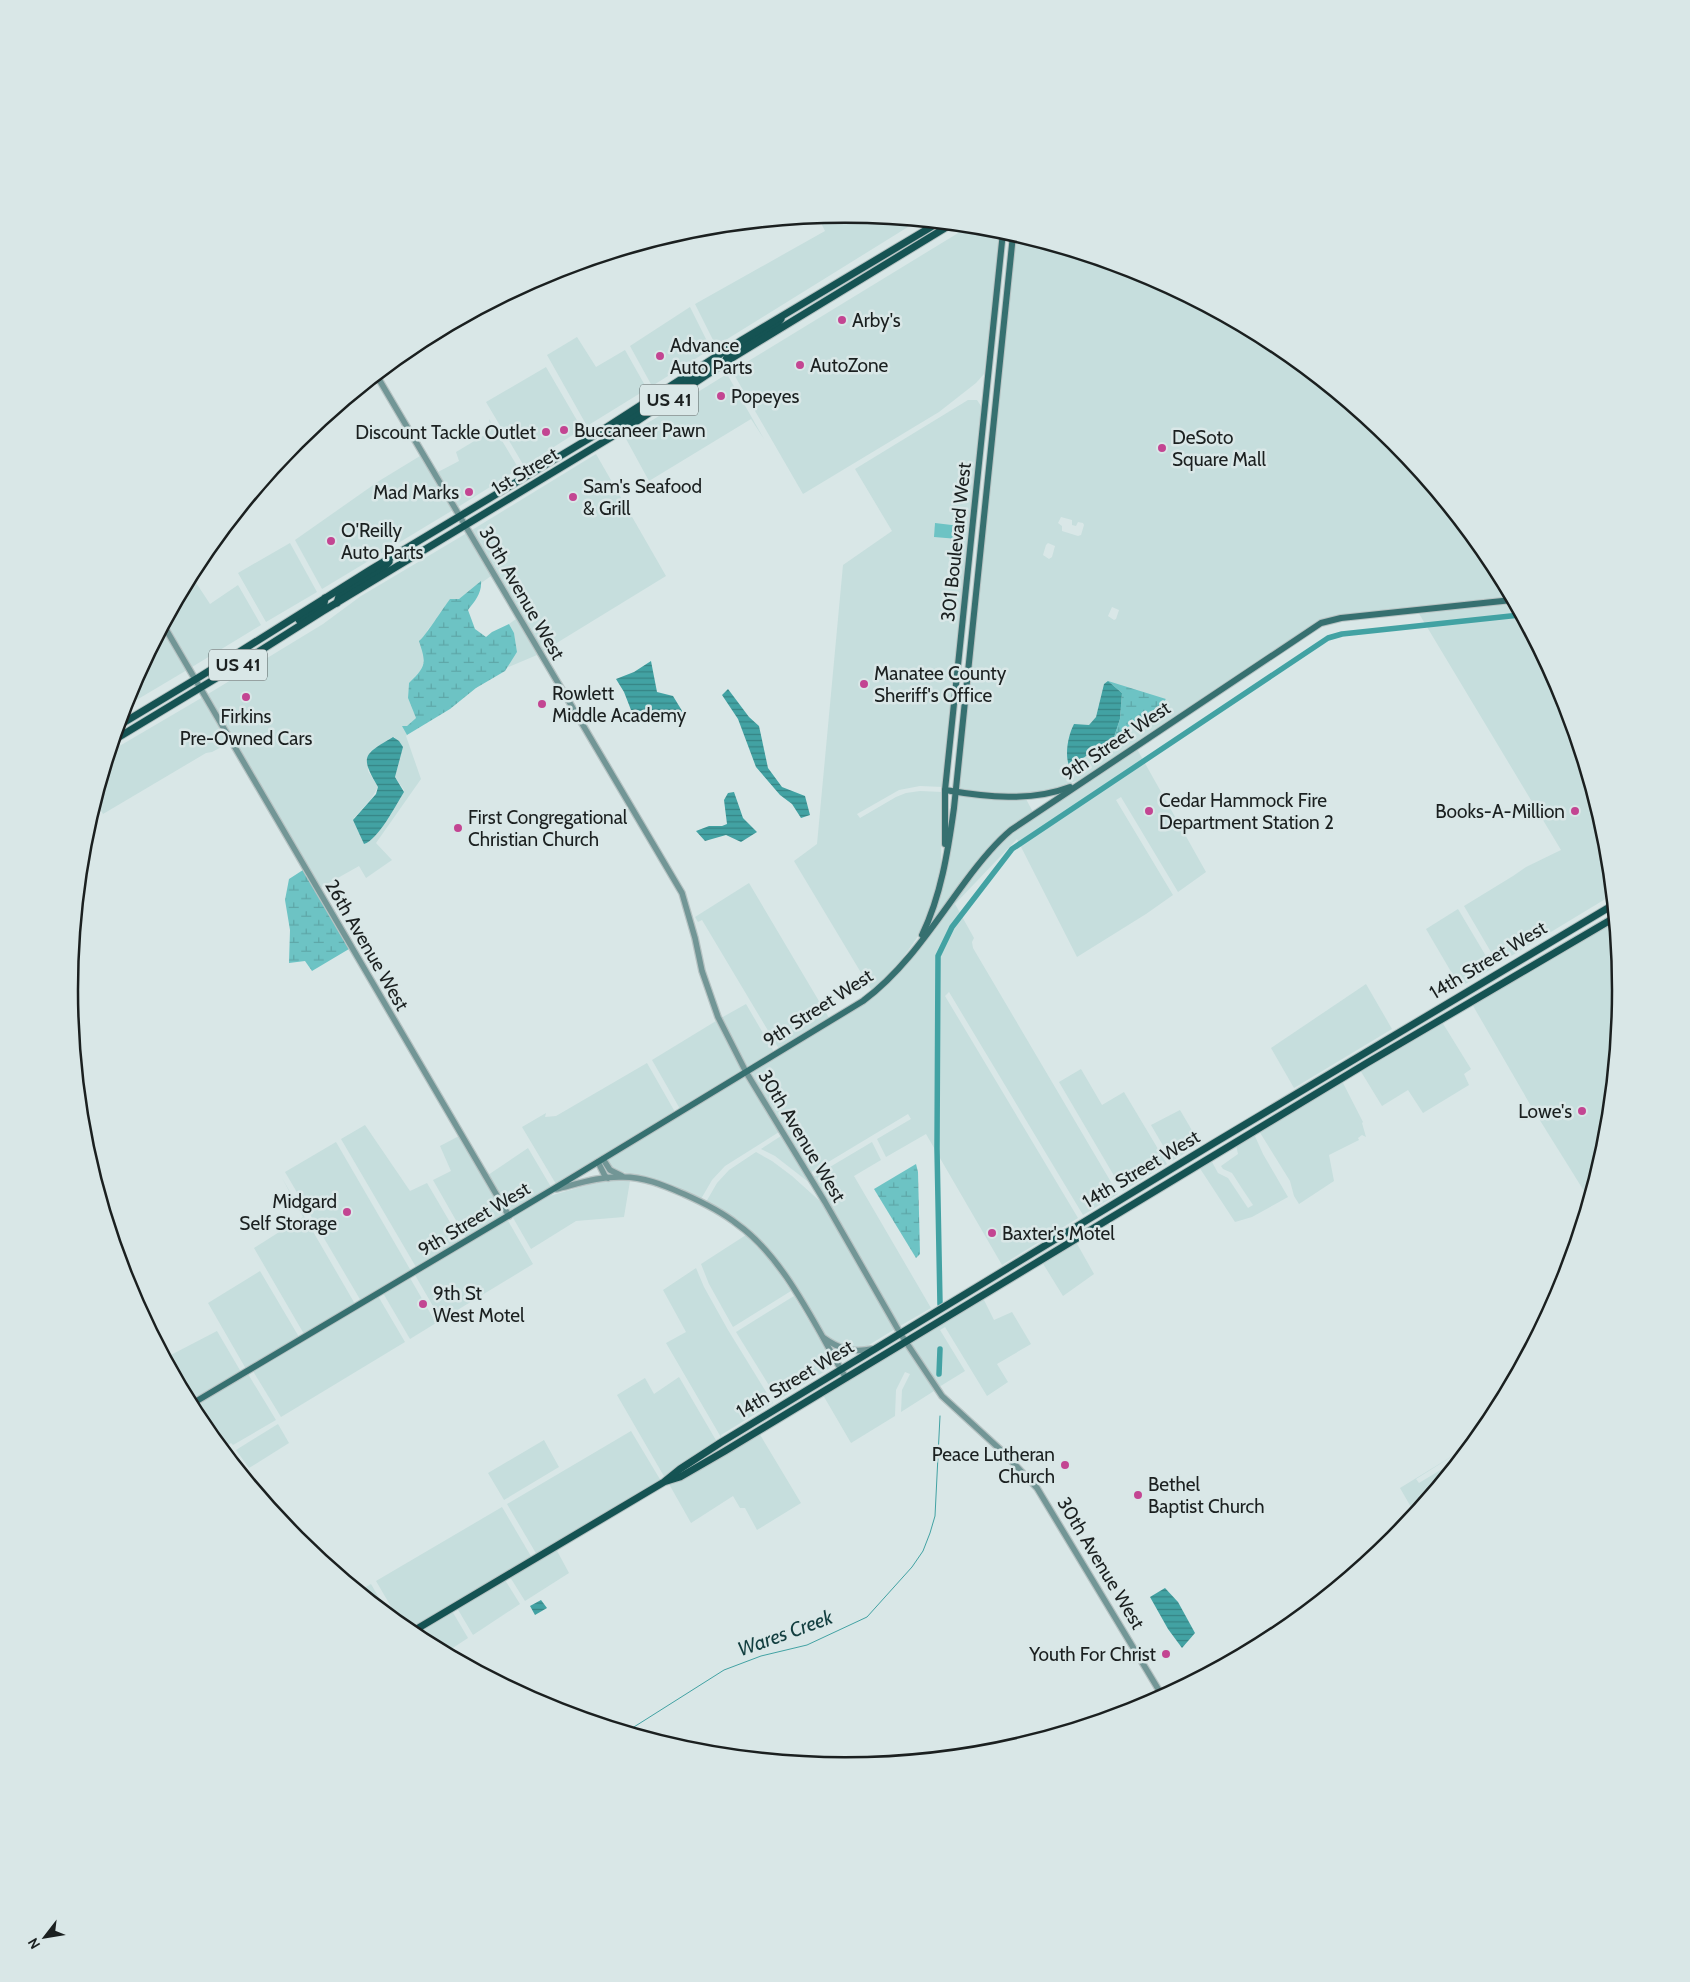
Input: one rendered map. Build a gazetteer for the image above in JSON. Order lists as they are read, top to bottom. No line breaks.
{"streets":{"main road":["US 41","1st Street","301 Boulevard West","9th Street West","14th Street West"],"street":["30th Avenue West","26th Avenue West"]},"crossings":[["1st Street","30th Avenue West"],["1st Street","26th Avenue West"],["301 Boulevard West","9th Street West"],["30th Avenue West","9th Street West"],["30th Avenue West","14th Street West"],["9th Street West","26th Avenue West"]],"water":["Wares Creek"],"places":["Arby's","Advance Auto Parts","AutoZone","Popeyes","Buccaneer Pawn","Discount Tackle Outlet","DeSoto Square Mall","Mad Marks","Sam's Seafood & Grill","O'Reilly Auto Parts","Manatee County Sheriff's Office","Firkins Pre-Owned Cars","Rowlett Middle Academy","Cedar Hammock Fire Department Station 2","Books-A-Million","First Congregational Christian Church","Lowe's","Midgard Self Storage","Baxter's Motel","9th St West Motel","Peace Lutheran Church","Bethel Baptist Church","Youth For Christ"],"north":"bottom left"}
